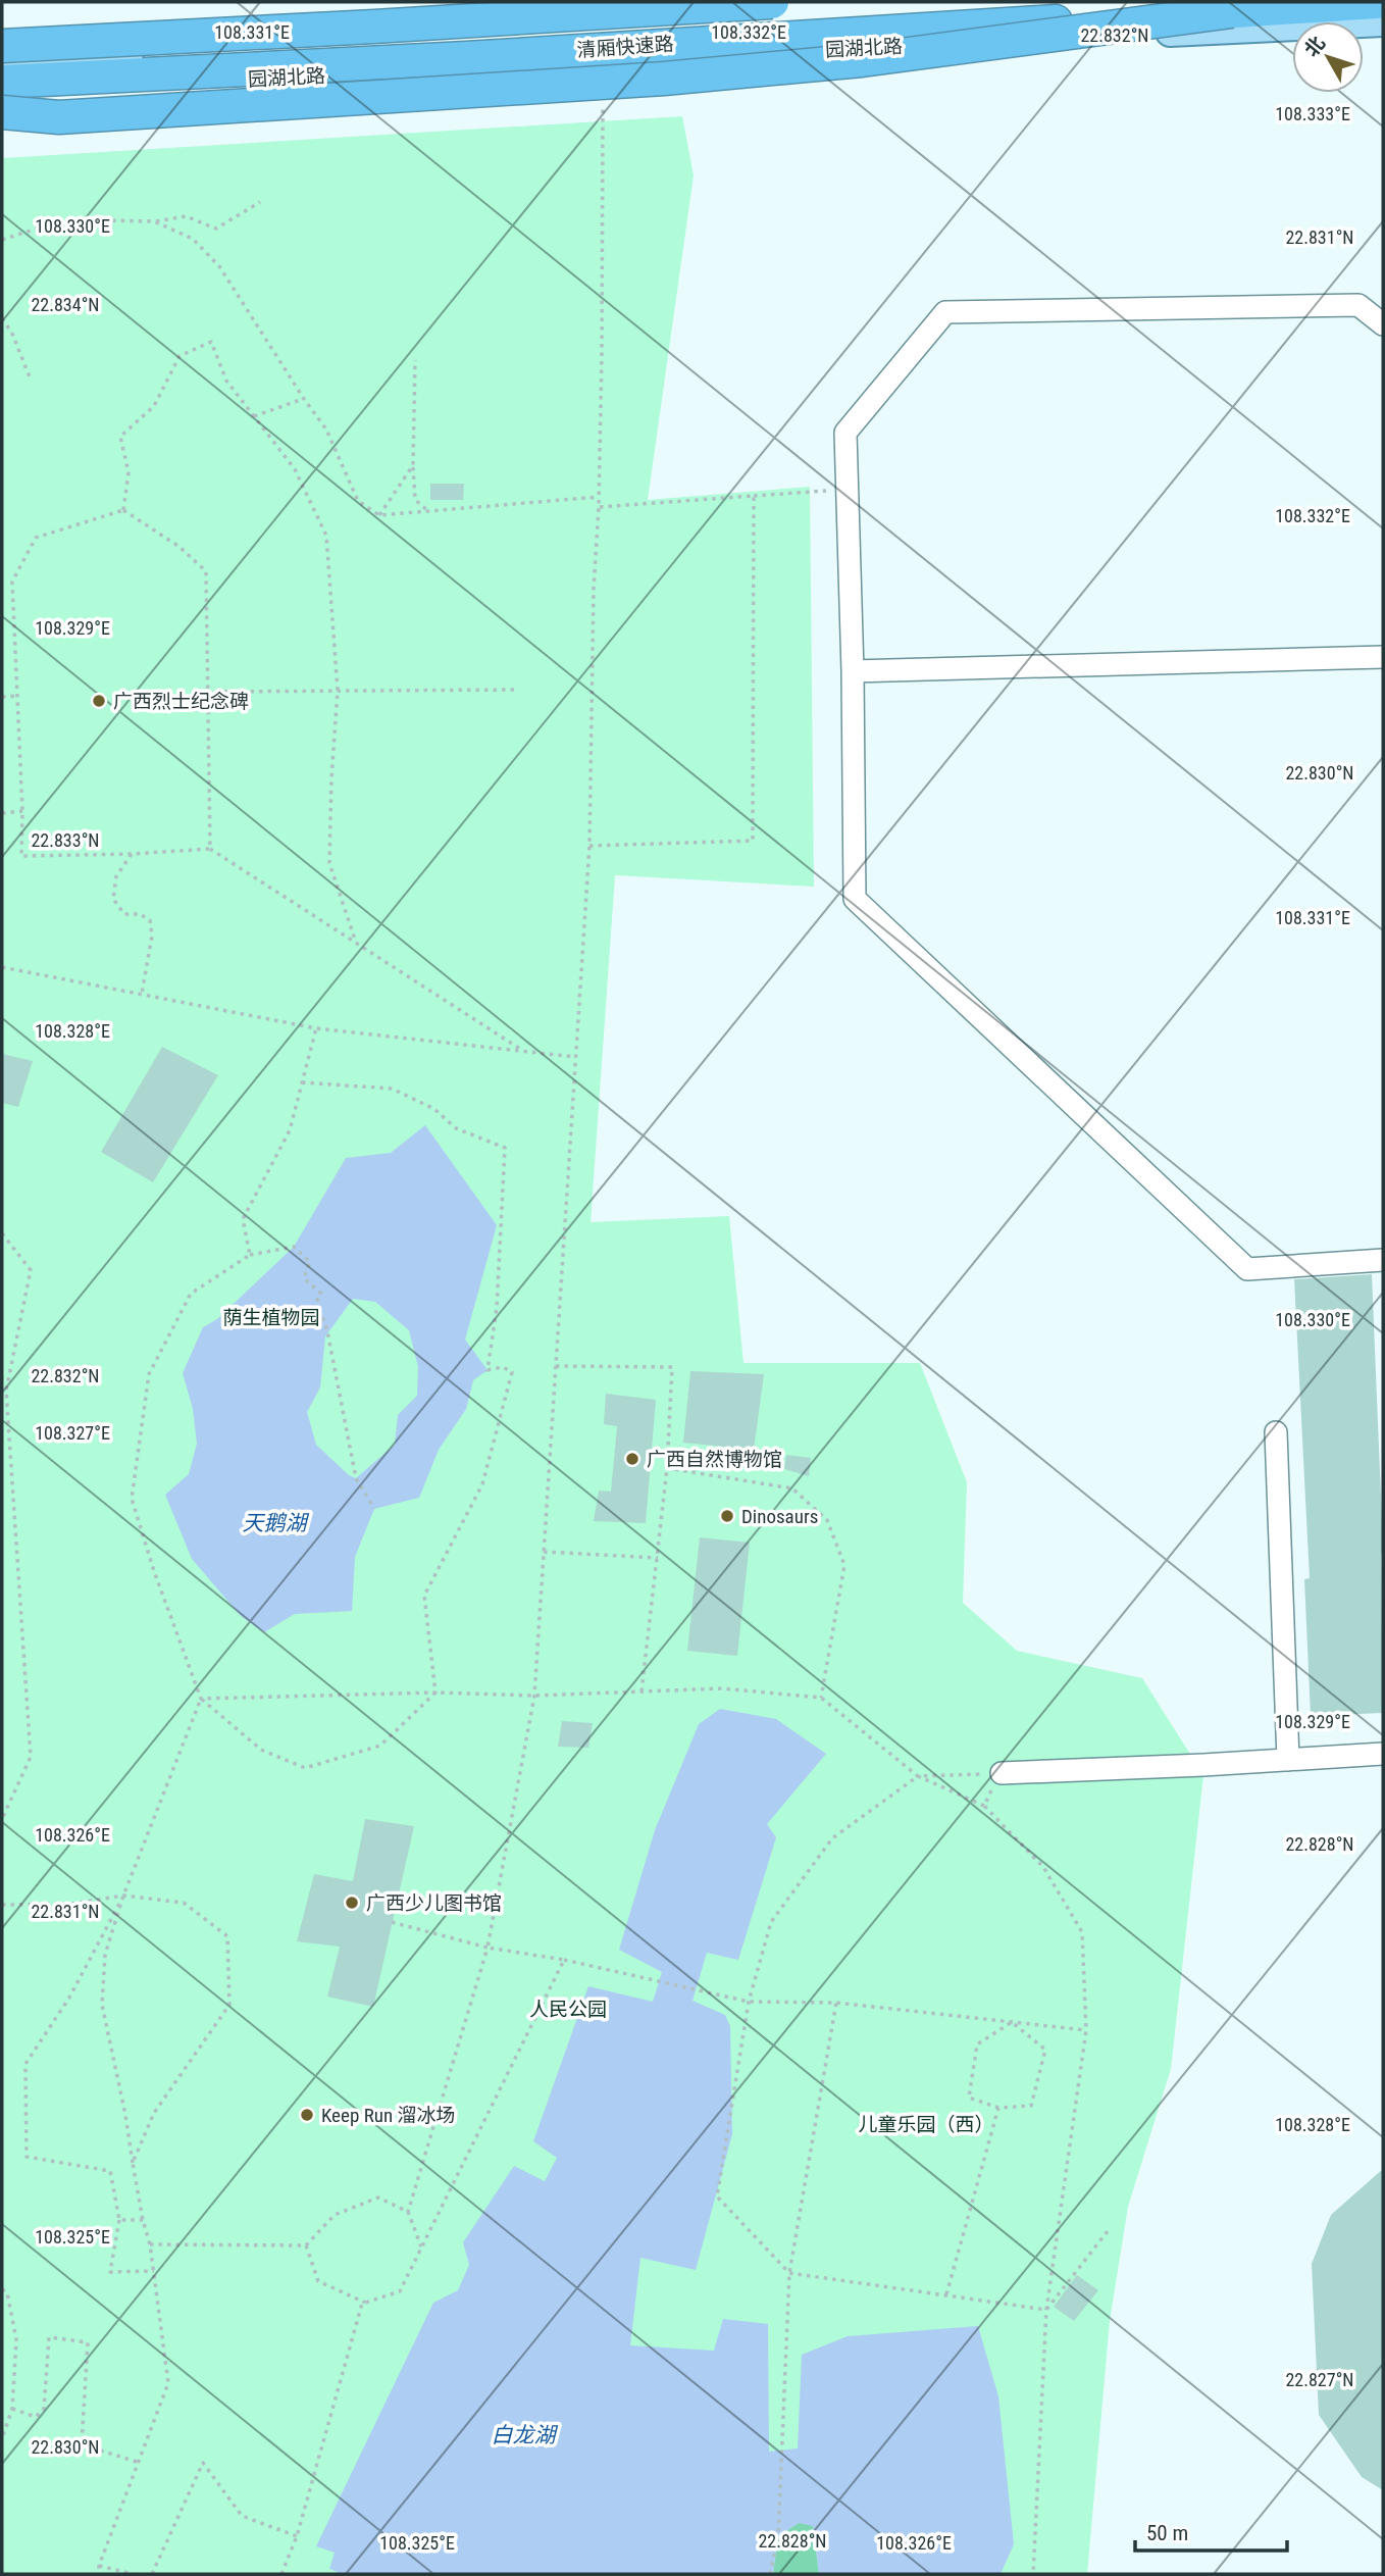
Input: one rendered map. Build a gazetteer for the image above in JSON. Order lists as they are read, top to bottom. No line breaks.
{"streets":{"highway":["清厢快速路"],"main road":["园湖北路"]},"water":["天鹅湖","白龙湖"],"parks":["荫生植物园","人民公园","儿童乐园（西）"],"places":["广西烈士纪念碑","广西自然博物馆","Dinosaurs","广西少儿图书馆","Keep Run 溜冰场"],"scale_bar":"50 m","north":"top left","coordinates":["108.331°E","108.332°E","22.832°N","108.333°E","108.330°E","22.831°N","22.834°N","108.329°E","22.830°N","22.833°N","108.328°E","108.327°E","108.326°E","22.828°N","108.325°E","22.827°N"]}
